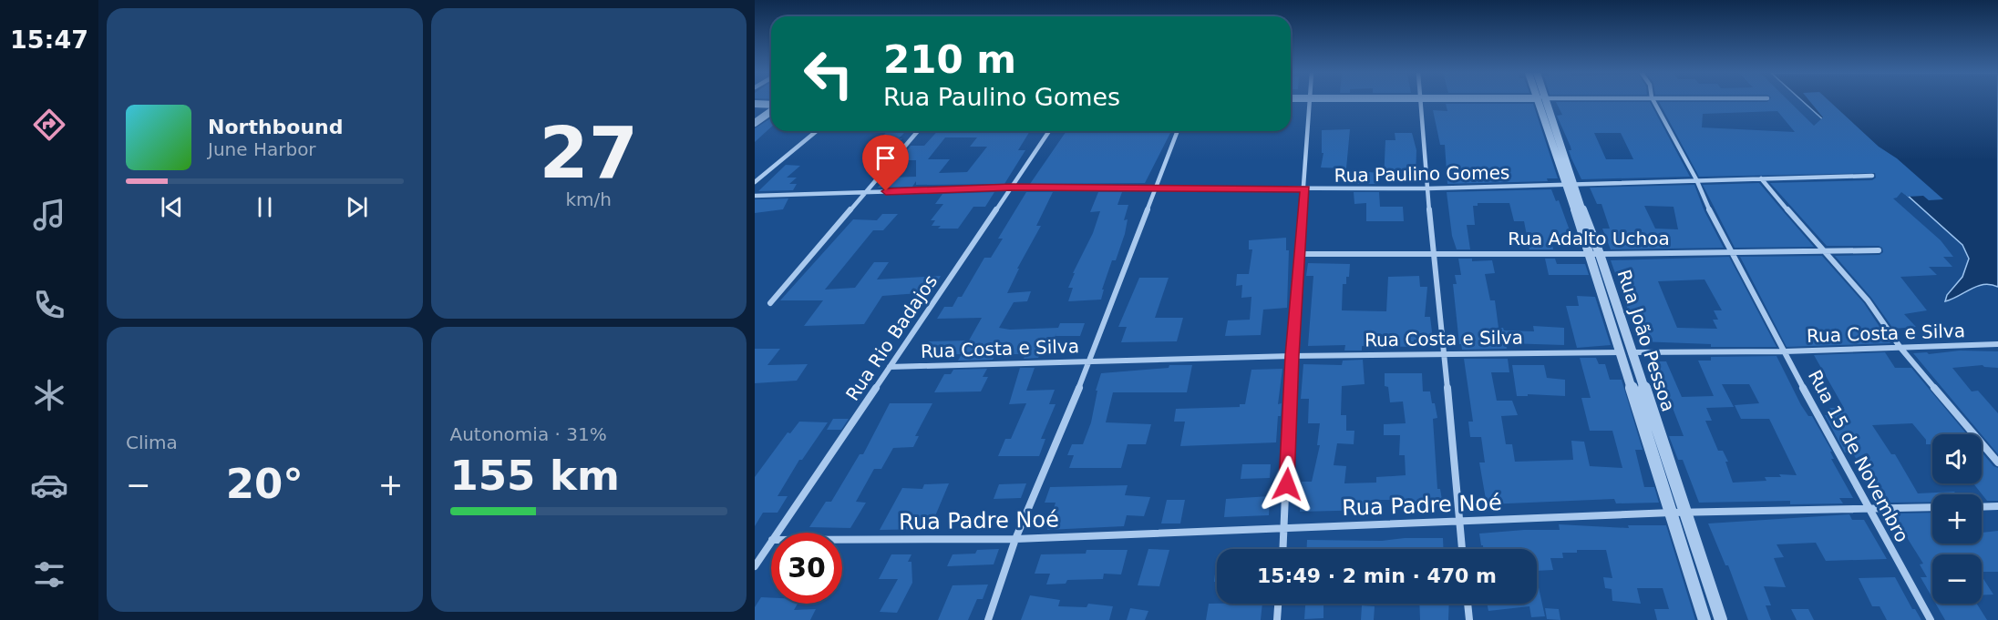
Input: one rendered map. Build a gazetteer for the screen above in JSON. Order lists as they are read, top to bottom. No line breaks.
{"streets":{"street":["Rua Paulino Gomes","Rua Adalto Uchoa","Rua Costa e Silva","Rua Rio Badajos","Rua João Pessoa","Rua 15 de Novembro","Rua Padre Noé"]},"crossings":[["Rua Paulino Gomes","Rua Rio Badajos"],["Rua Paulino Gomes","Rua João Pessoa"],["Rua Paulino Gomes","Rua 15 de Novembro"],["Rua Adalto Uchoa","Rua João Pessoa"],["Rua Adalto Uchoa","Rua 15 de Novembro"],["Rua Costa e Silva","Rua Rio Badajos"],["Rua Costa e Silva","Rua João Pessoa"],["Rua Costa e Silva","Rua 15 de Novembro"],["Rua João Pessoa","Rua Padre Noé"],["Rua 15 de Novembro","Rua Padre Noé"]],"page":{"tabs":"15:47","tile":[["27","km/h"],"Clima",["Autonomia · 31%","155 km"]],"turn":["210 m","Rua Paulino Gomes"],"song":["Northbound","June Harbor"],"map_buttons":["+","−"],"heat":["−","20°","+"],"limit":"30","trip":"15:49 · 2 min · 470 m"}}
